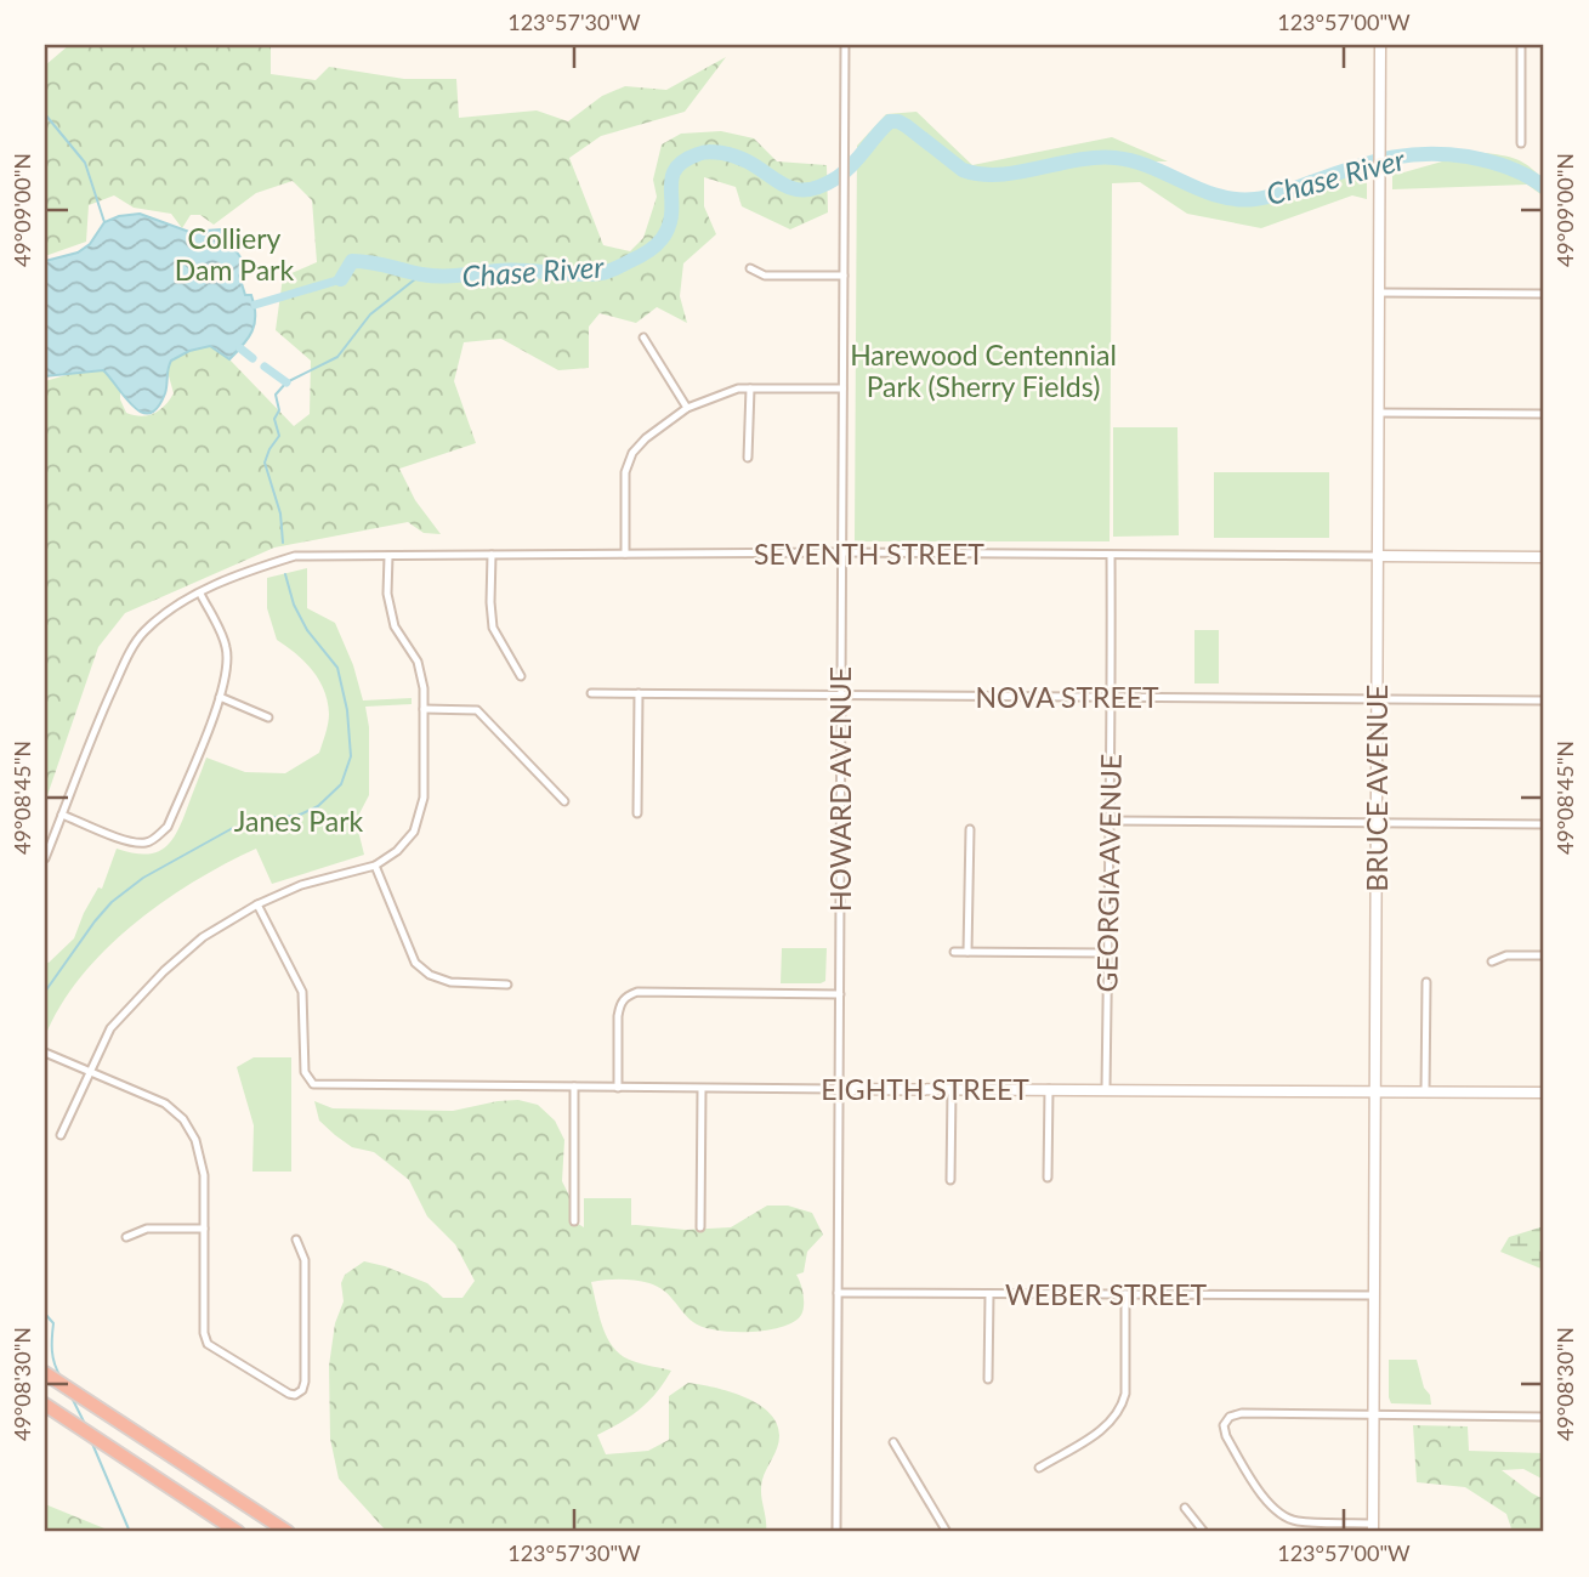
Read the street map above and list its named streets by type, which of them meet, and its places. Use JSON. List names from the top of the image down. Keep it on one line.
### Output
{"streets":{"street":["SEVENTH STREET","NOVA STREET","BRUCE AVENUE","HOWARD AVENUE","GEORGIA AVENUE","EIGHTH STREET","WEBER STREET"]},"crossings":[["SEVENTH STREET","BRUCE AVENUE"],["SEVENTH STREET","HOWARD AVENUE"],["SEVENTH STREET","GEORGIA AVENUE"],["NOVA STREET","BRUCE AVENUE"],["NOVA STREET","HOWARD AVENUE"],["NOVA STREET","GEORGIA AVENUE"],["BRUCE AVENUE","EIGHTH STREET"],["BRUCE AVENUE","WEBER STREET"],["HOWARD AVENUE","EIGHTH STREET"],["HOWARD AVENUE","WEBER STREET"],["GEORGIA AVENUE","EIGHTH STREET"]],"water":["Chase River"],"parks":["Colliery Dam Park","Harewood Centennial Park (Sherry Fields)","Janes Park"],"coordinates":["123°57'30\"W","123°57'00\"W","49°09'00\"N","49°08'45\"N","49°08'30\"N"]}
